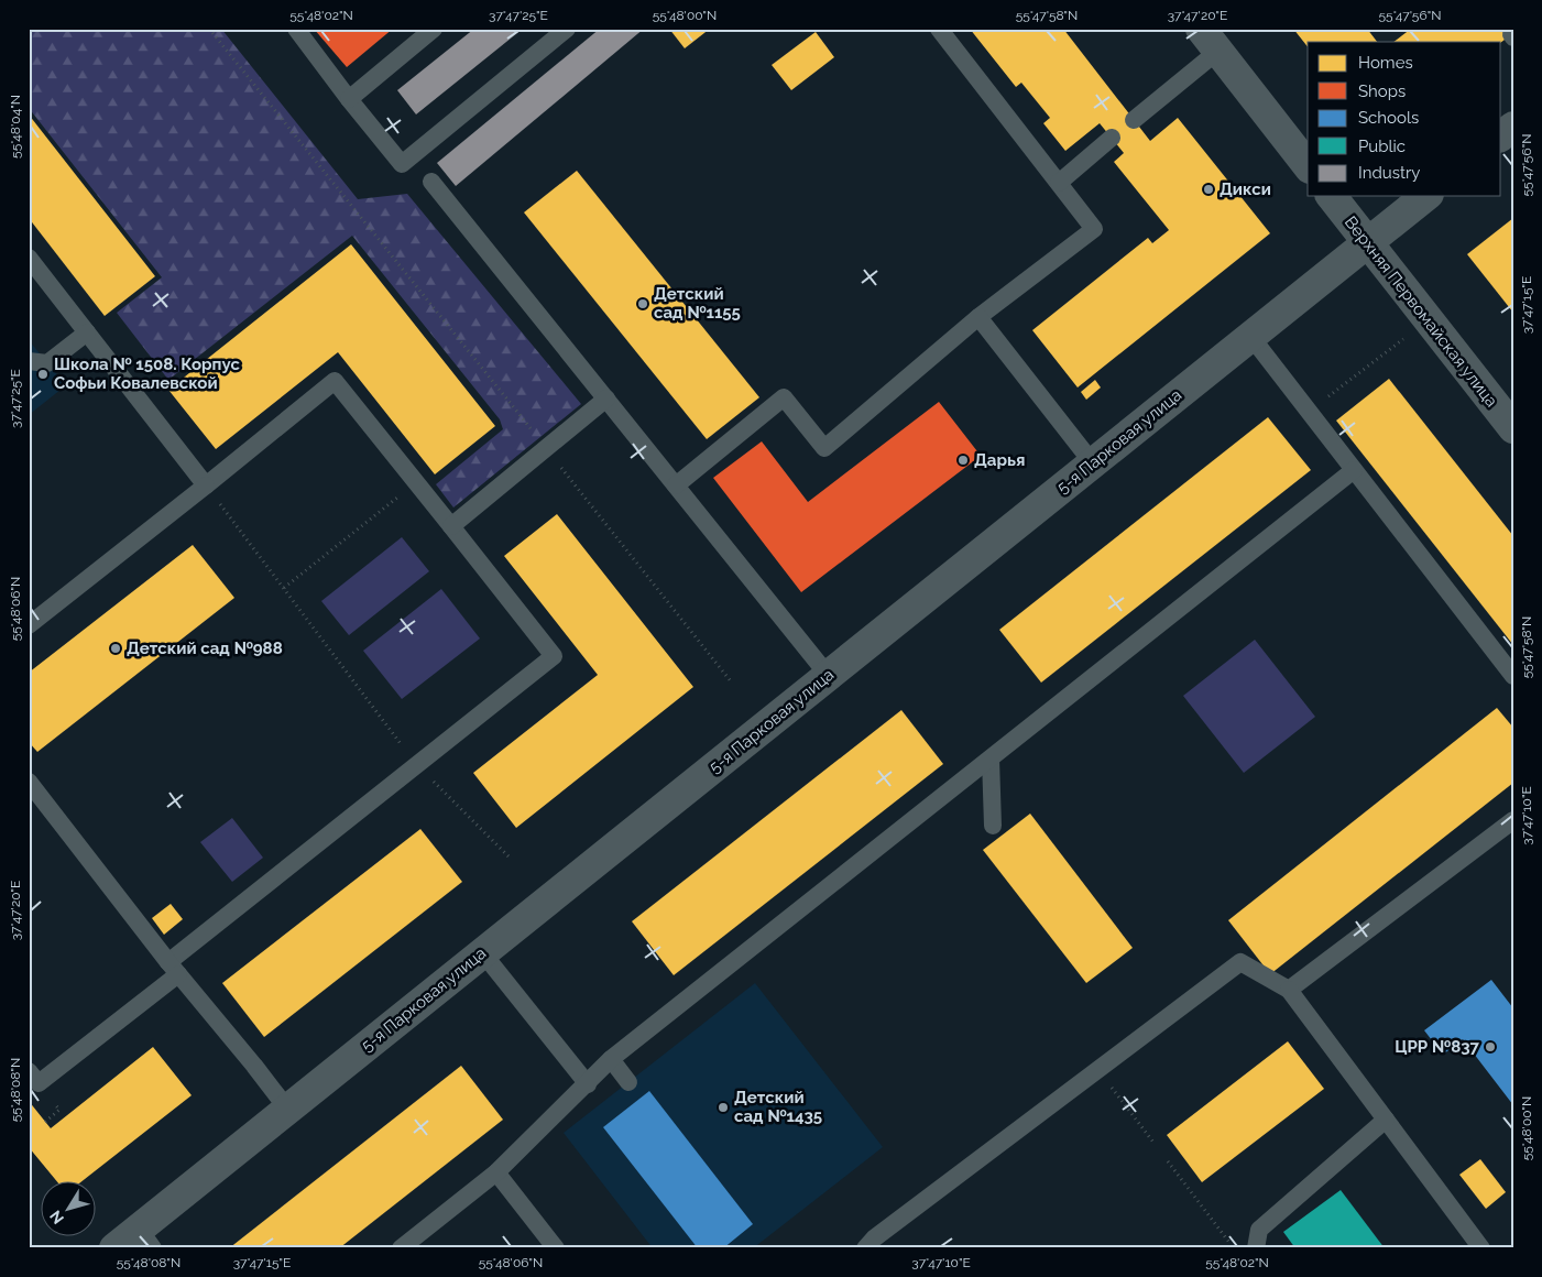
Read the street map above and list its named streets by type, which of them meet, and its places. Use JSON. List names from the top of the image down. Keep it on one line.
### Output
{"streets":{"street":["Верхняя Первомайская улица","5-я Парковая улица"]},"crossings":[["Верхняя Первомайская улица","5-я Парковая улица"]],"places":["Дикси","Детский сад №1155","Школа № 1508. Корпус Софьи Ковалевской","Дарья","Детский сад №988","ЦРР №837","Детский сад №1435"],"legend":["Homes","Shops","Schools","Public","Industry"],"north":"bottom left","coordinates":["55°48'02\"N","37°47'25\"E","55°48'00\"N","55°47'58\"N","37°47'20\"E","55°47'56\"N","55°48'04\"N","37°47'15\"E","55°48'06\"N","37°47'10\"E","55°48'08\"N"]}
